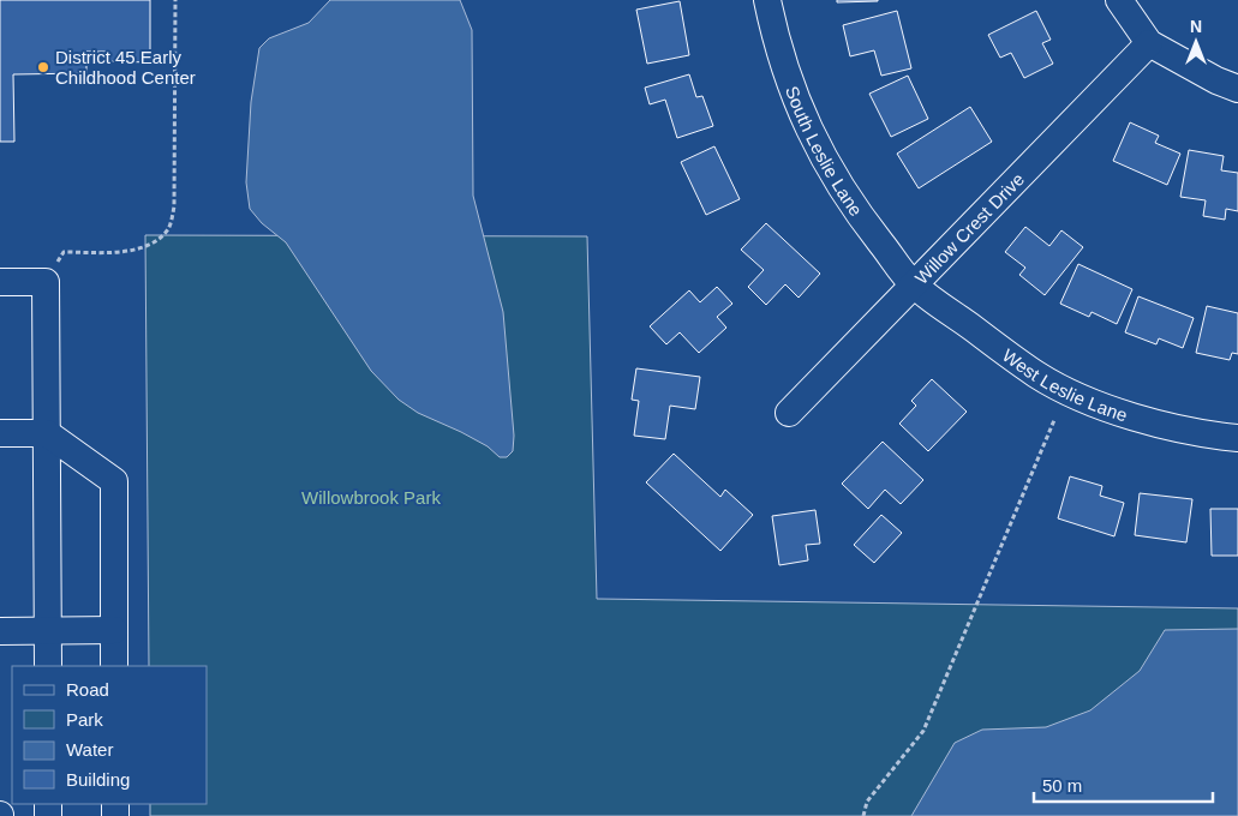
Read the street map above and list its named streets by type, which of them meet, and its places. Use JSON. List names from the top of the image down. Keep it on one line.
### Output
{"streets":{"street":["South Leslie Lane","Willow Crest Drive","West Leslie Lane"]},"crossings":[["South Leslie Lane","Willow Crest Drive"],["South Leslie Lane","West Leslie Lane"],["Willow Crest Drive","West Leslie Lane"]],"parks":["Willowbrook Park"],"places":["District 45 Early Childhood Center"],"legend":["Road","Park","Water","Building"],"scale_bar":"50 m","north":"top"}
